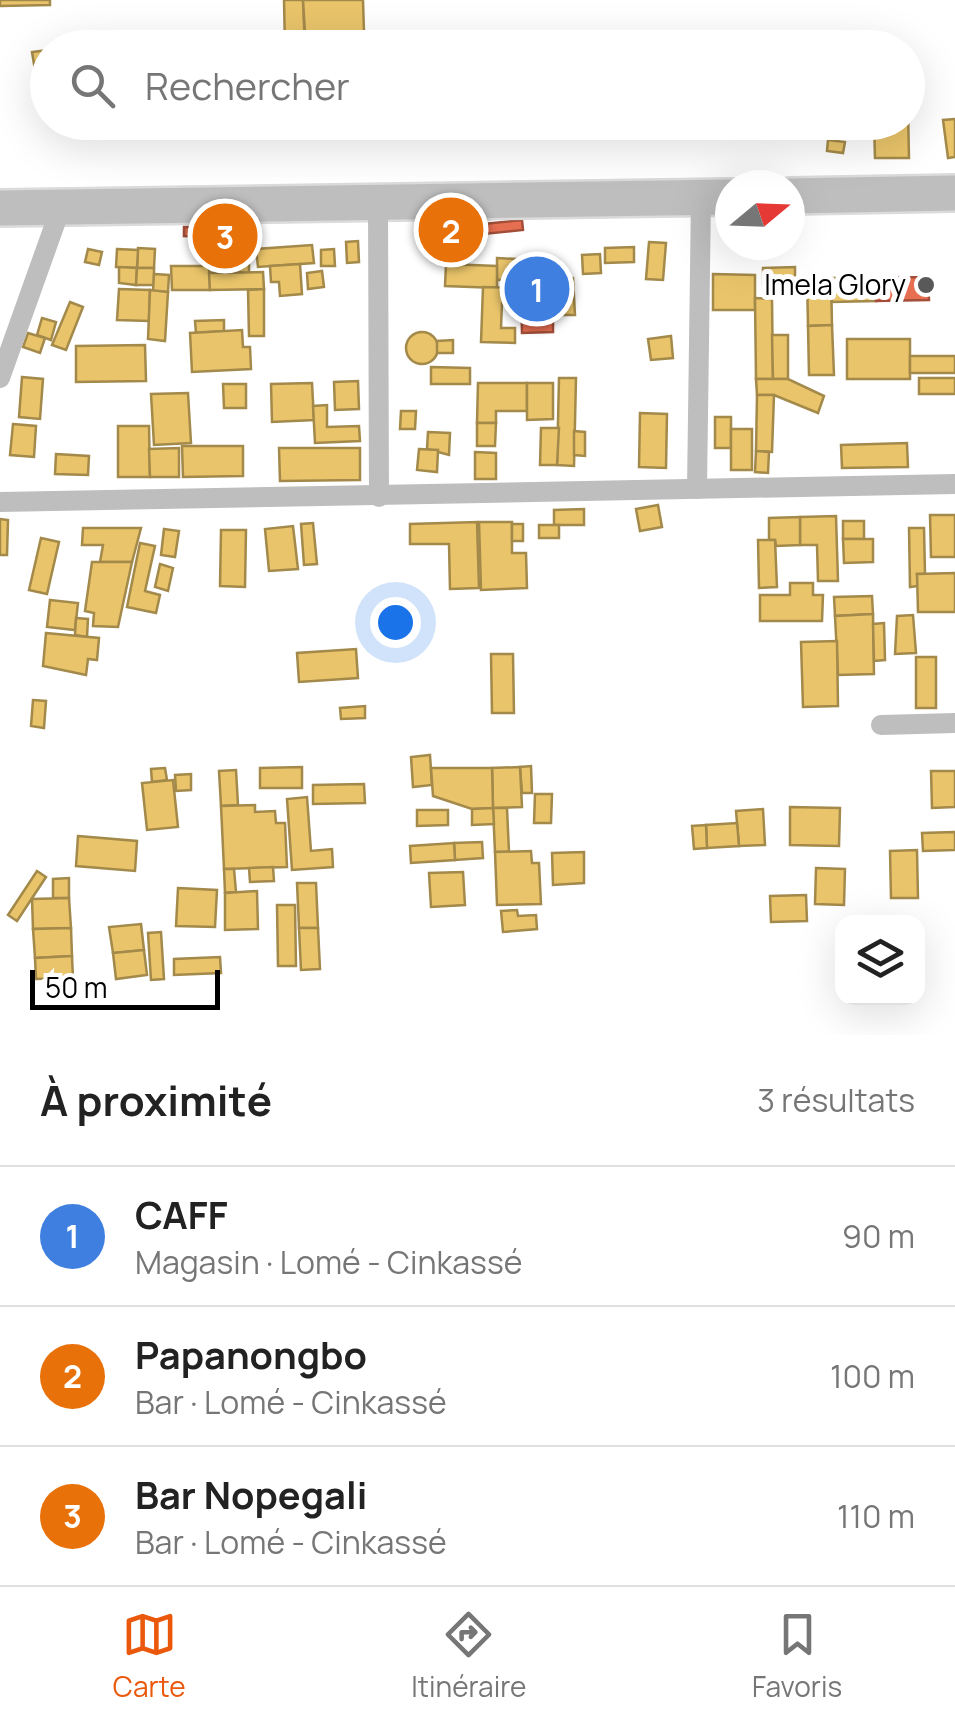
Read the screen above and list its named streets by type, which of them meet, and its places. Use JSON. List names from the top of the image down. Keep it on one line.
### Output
{"places":["Imela Glory"],"scale_bar":"50 m","north":"right","page":{"search":"Rechercher","pins":["2","3","1"],"scale":"50 m","heading":["À proximité","3 résultats"],"list":[{"mark":"1","name":"CAFF","note":"Magasin · Lomé - Cinkassé","value":"90 m"},{"mark":"2","name":"Papanongbo","note":"Bar · Lomé - Cinkassé","value":"100 m"},{"mark":"3","name":"Bar Nopegali","note":"Bar · Lomé - Cinkassé","value":"110 m"}],"nav":["Carte","Itinéraire","Favoris"]}}
